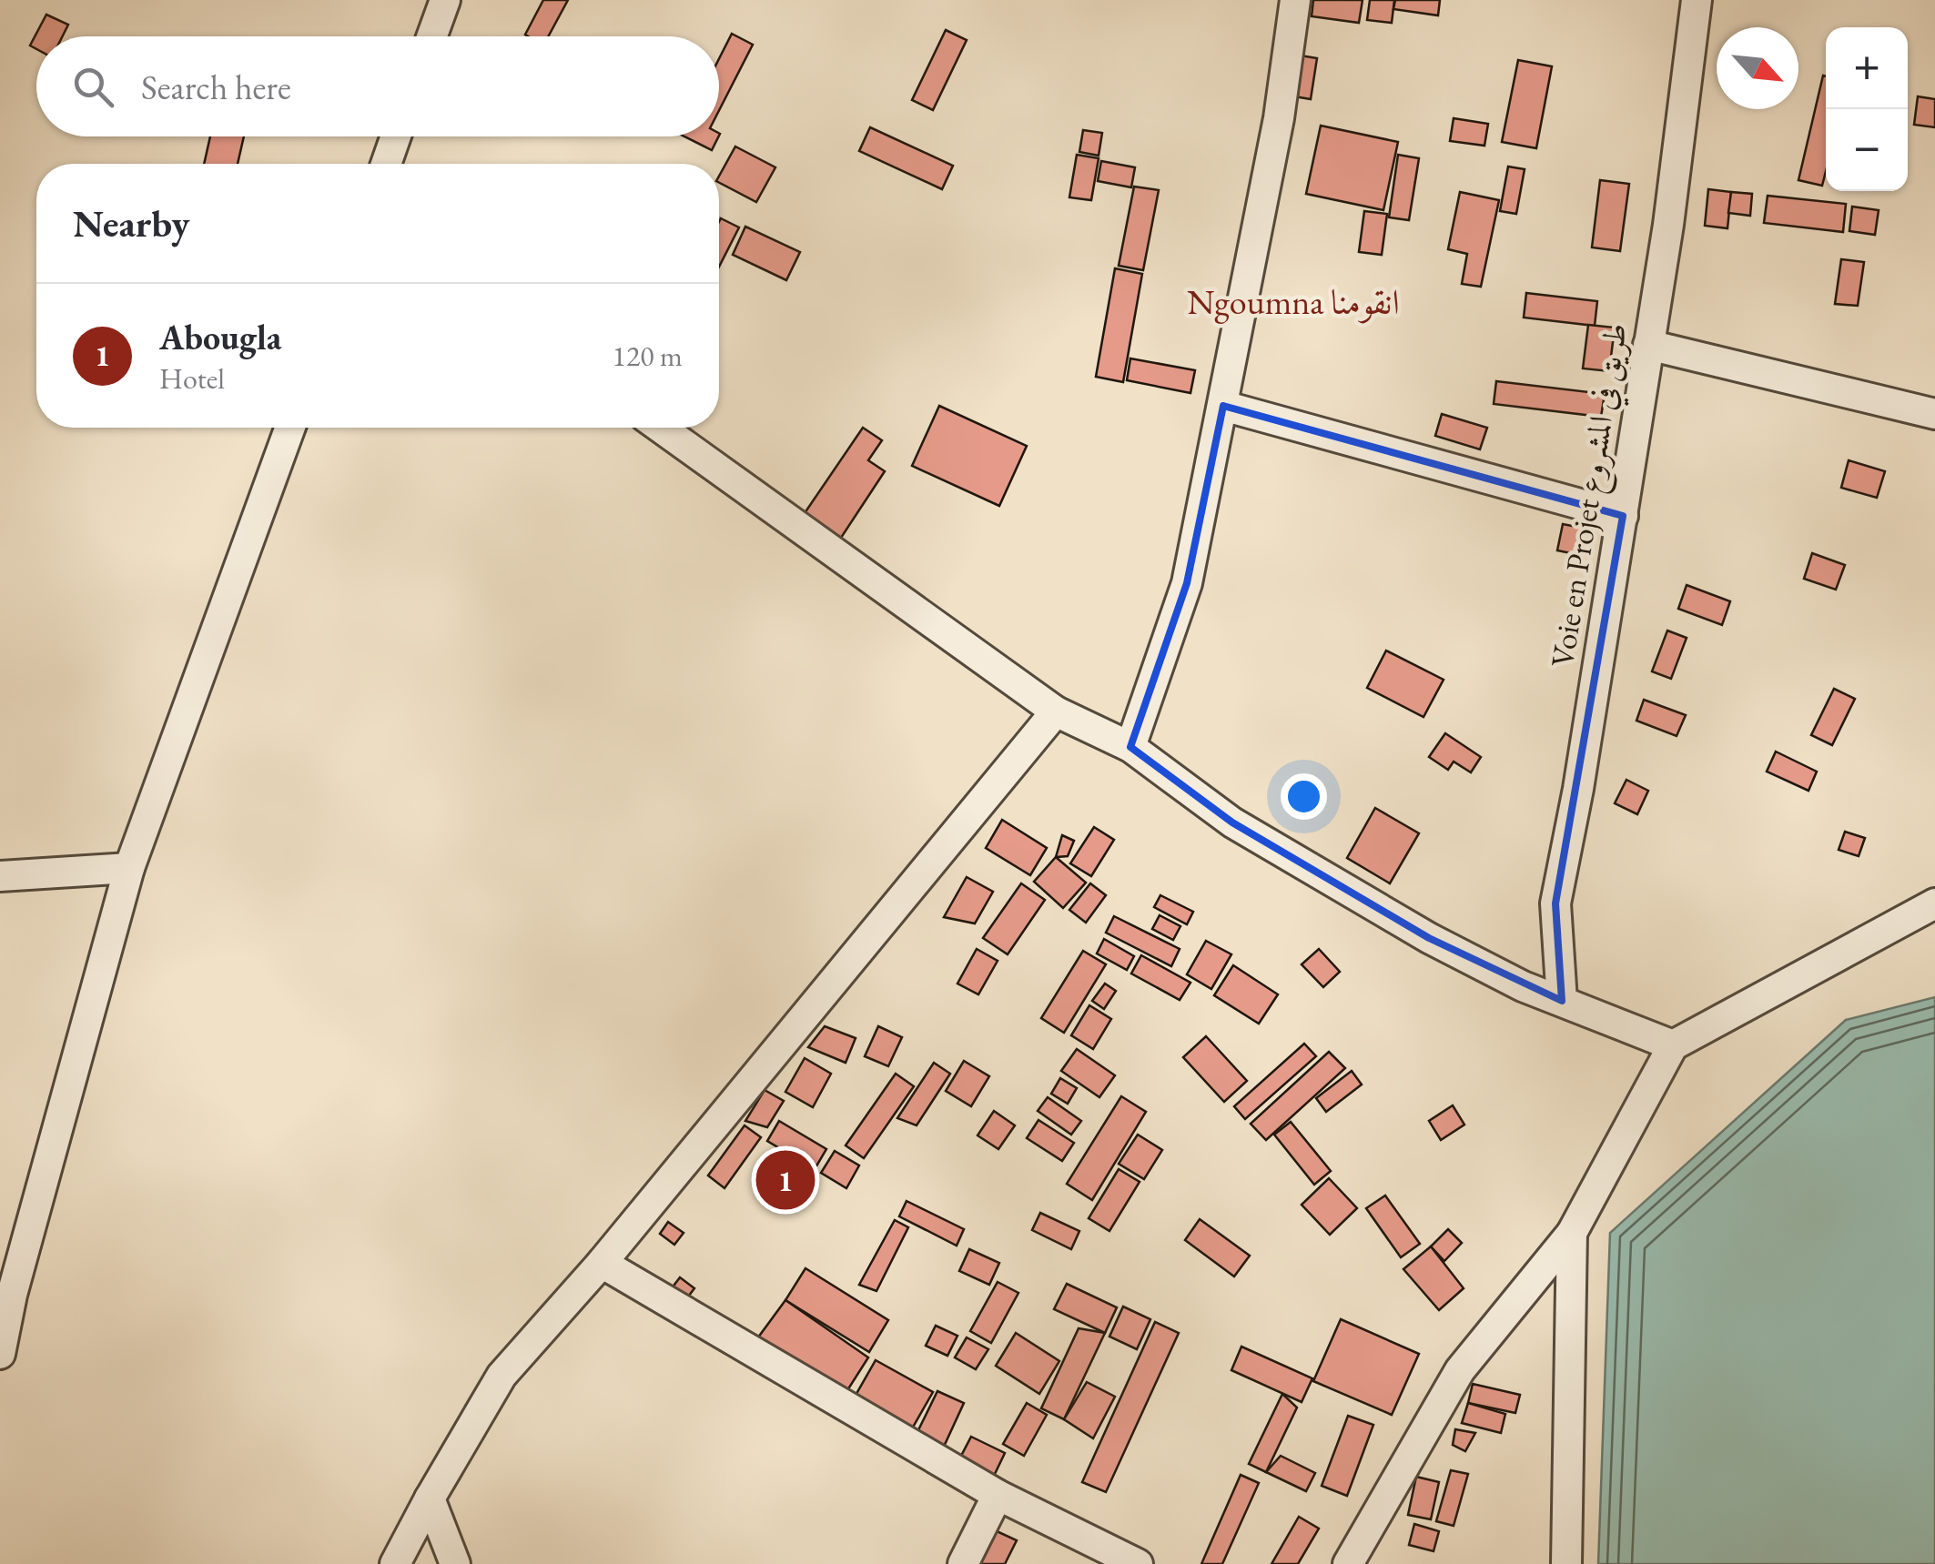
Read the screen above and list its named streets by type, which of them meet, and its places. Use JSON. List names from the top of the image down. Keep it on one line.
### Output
{"streets":{"street":["Voie en Projet طريق في المشروع"]},"districts":["Ngoumna انقومنا"],"north":"bottom right","page":{"map_buttons":["+","−"],"search":"Search here","heading":"Nearby","list":[{"mark":"1","name":"Abougla","note":"Hotel","value":"120 m"}],"pins":"1"}}
